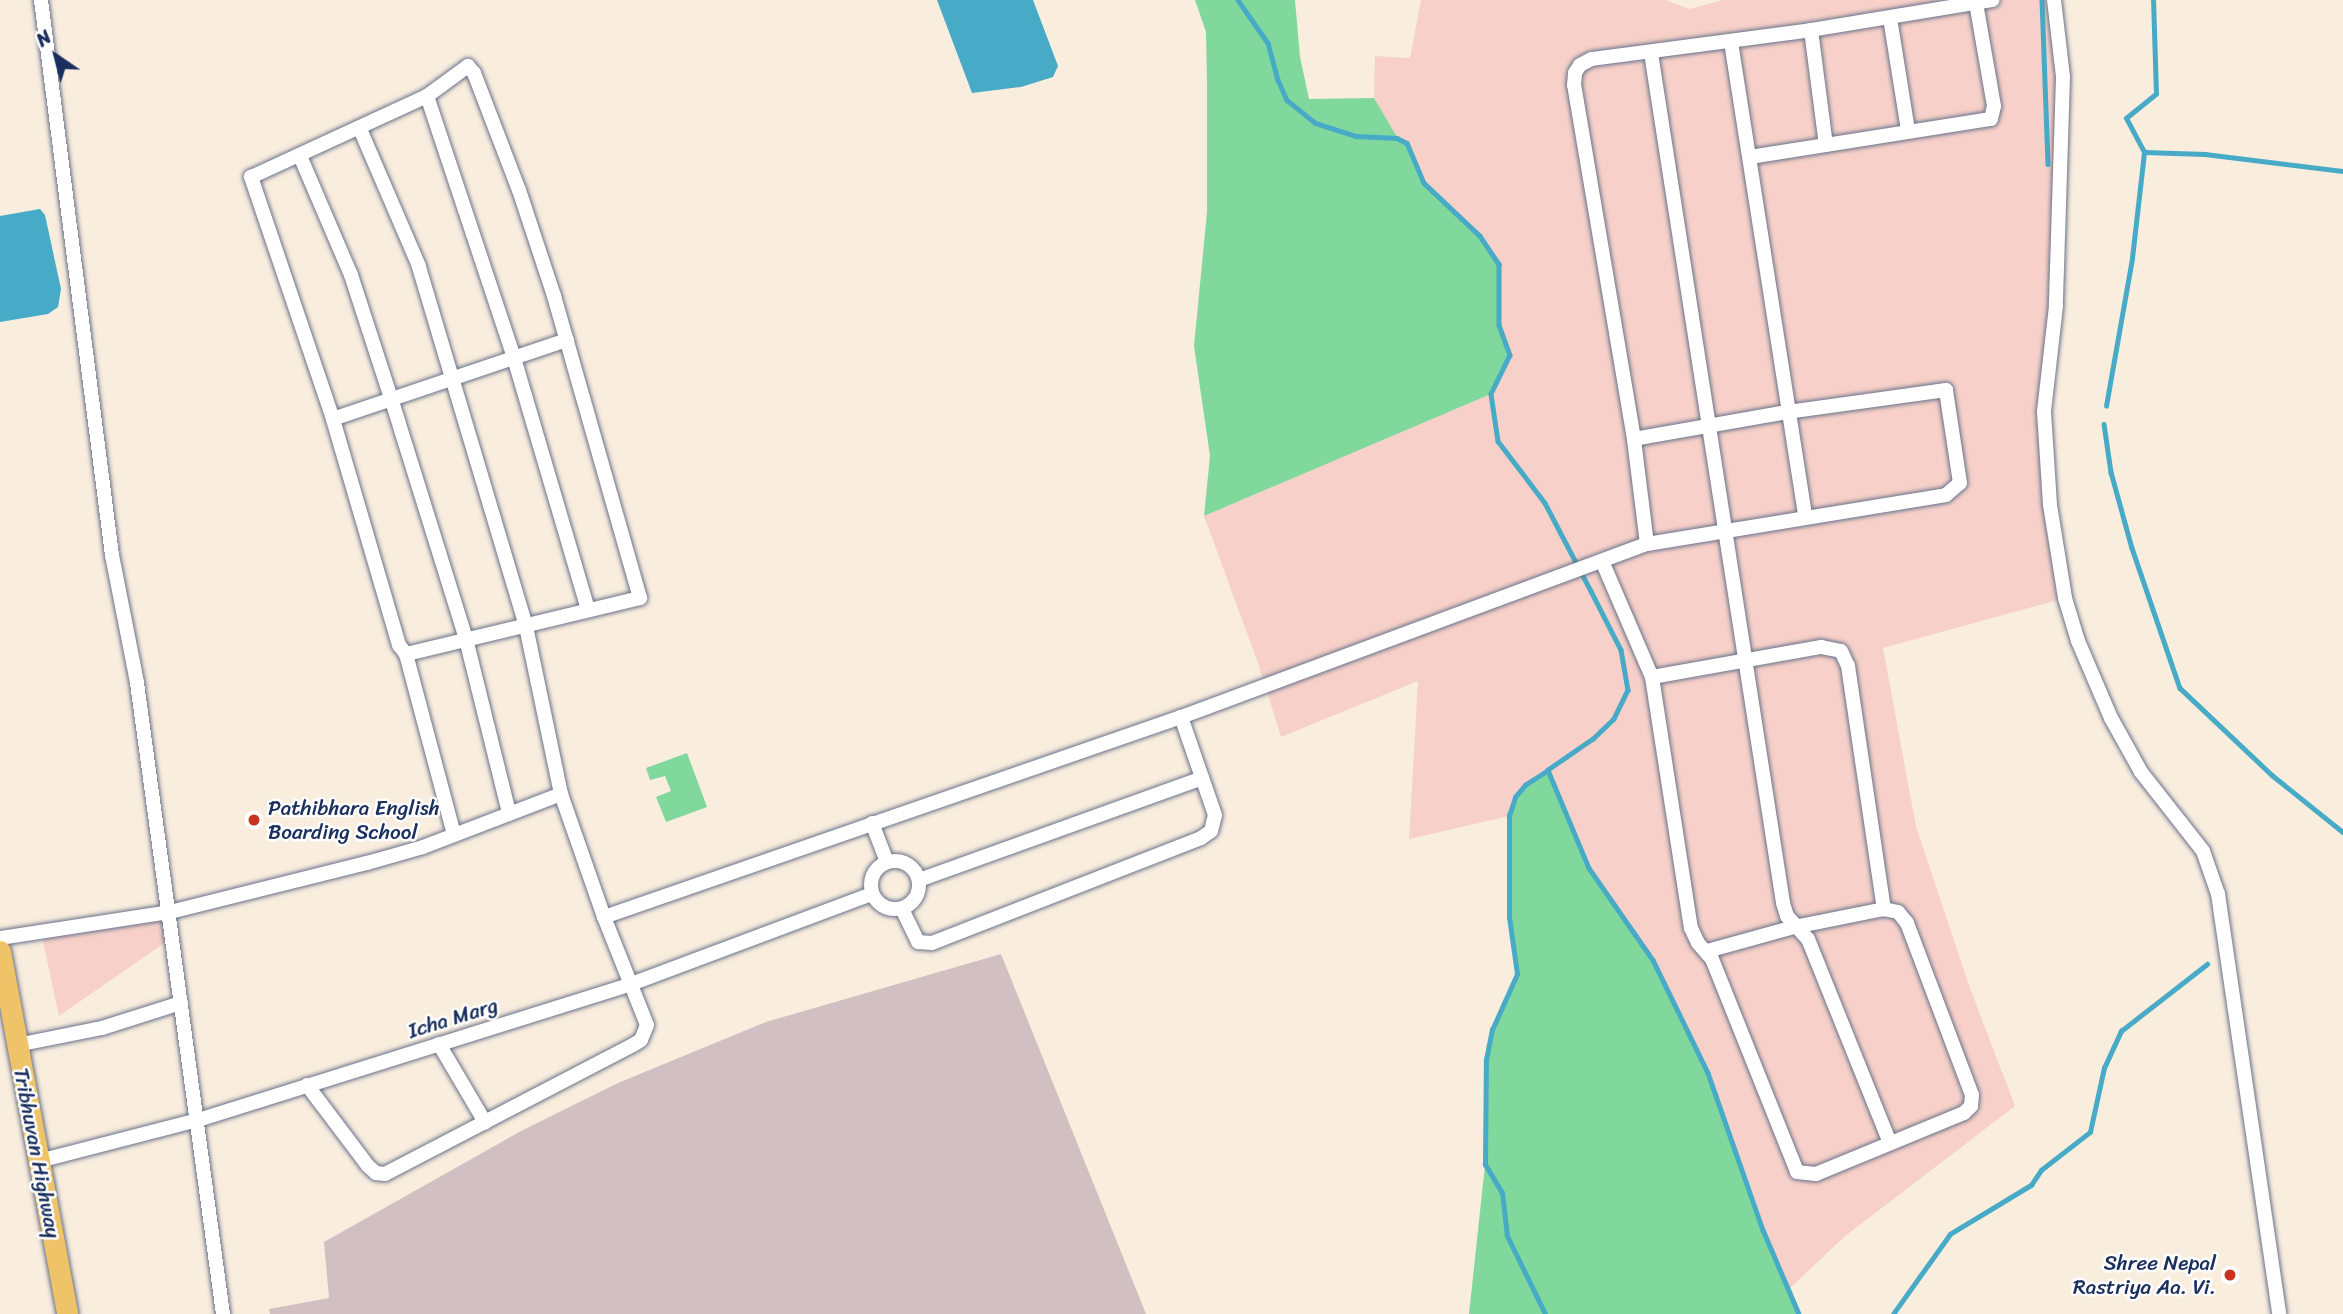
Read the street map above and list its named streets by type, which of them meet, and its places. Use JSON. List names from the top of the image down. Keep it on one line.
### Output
{"streets":{"highway":["Tribhuvan Highway"],"street":["Icha Marg"]},"crossings":[["Icha Marg","Tribhuvan Highway"]],"places":["Pathibhara English Boarding School","Shree Nepal Rastriya Aa. Vi."],"north":"top left"}
